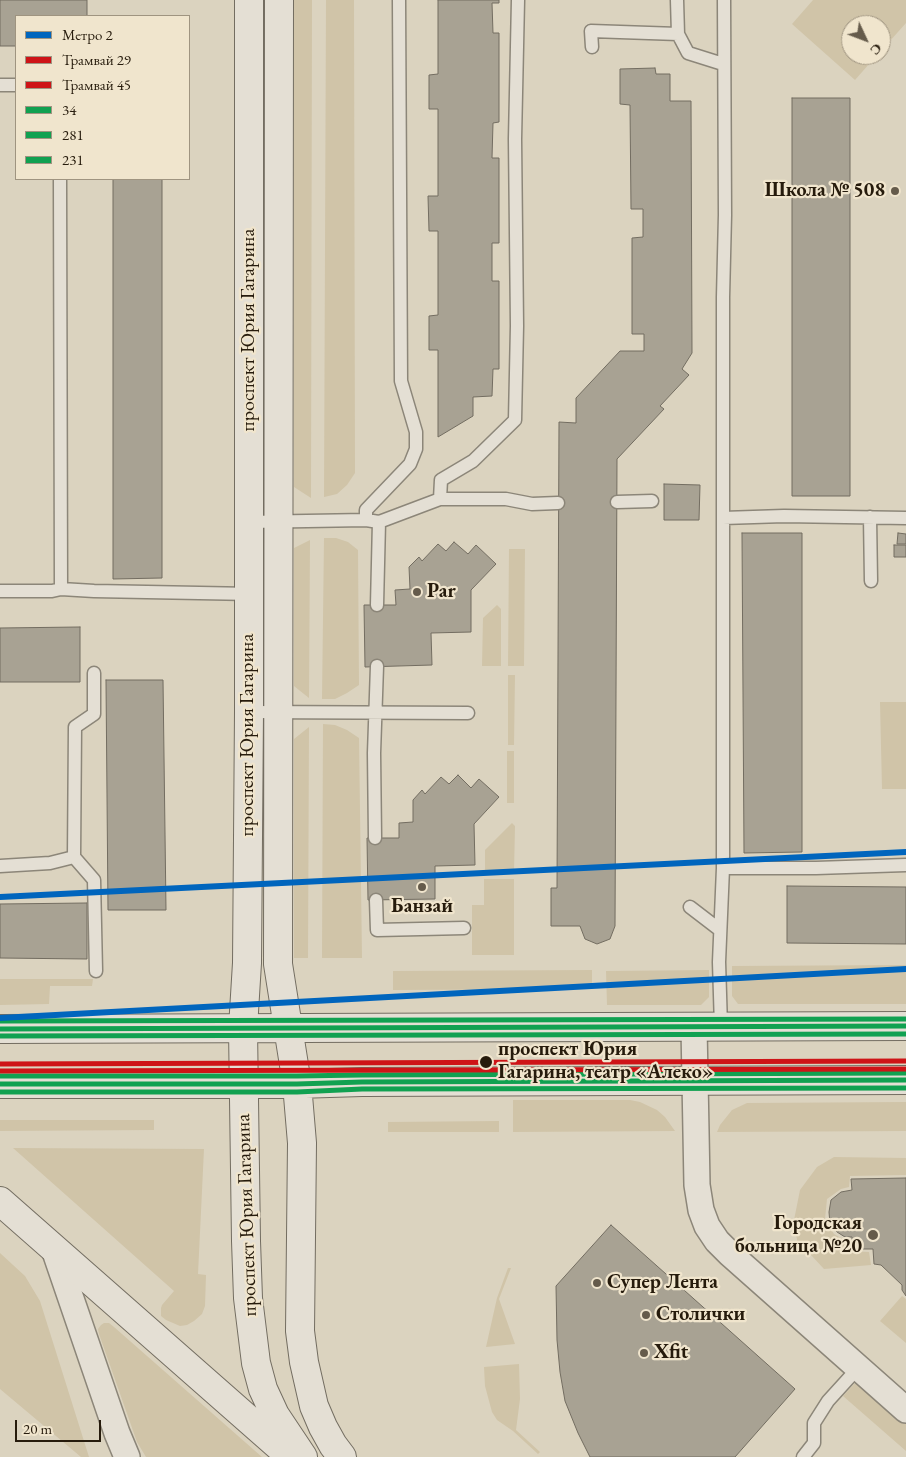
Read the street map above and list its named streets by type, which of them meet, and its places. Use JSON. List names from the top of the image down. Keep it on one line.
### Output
{"streets":{"main road":["проспект Юрия Гагарина"]},"places":["Школа № 508","Par","Банзай","проспект Юрия Гагарина, театр «Алеко»","Городская больница №20","Супер Лента","Столички","Xfit"],"lines":["metro line 2","transit line 231","transit line 34","transit line 281","tram line 29","tram line 45"],"legend":["Метро 2","Трамвай 29","Трамвай 45","34","281","231"],"scale_bar":"20 m","north":"bottom right"}
